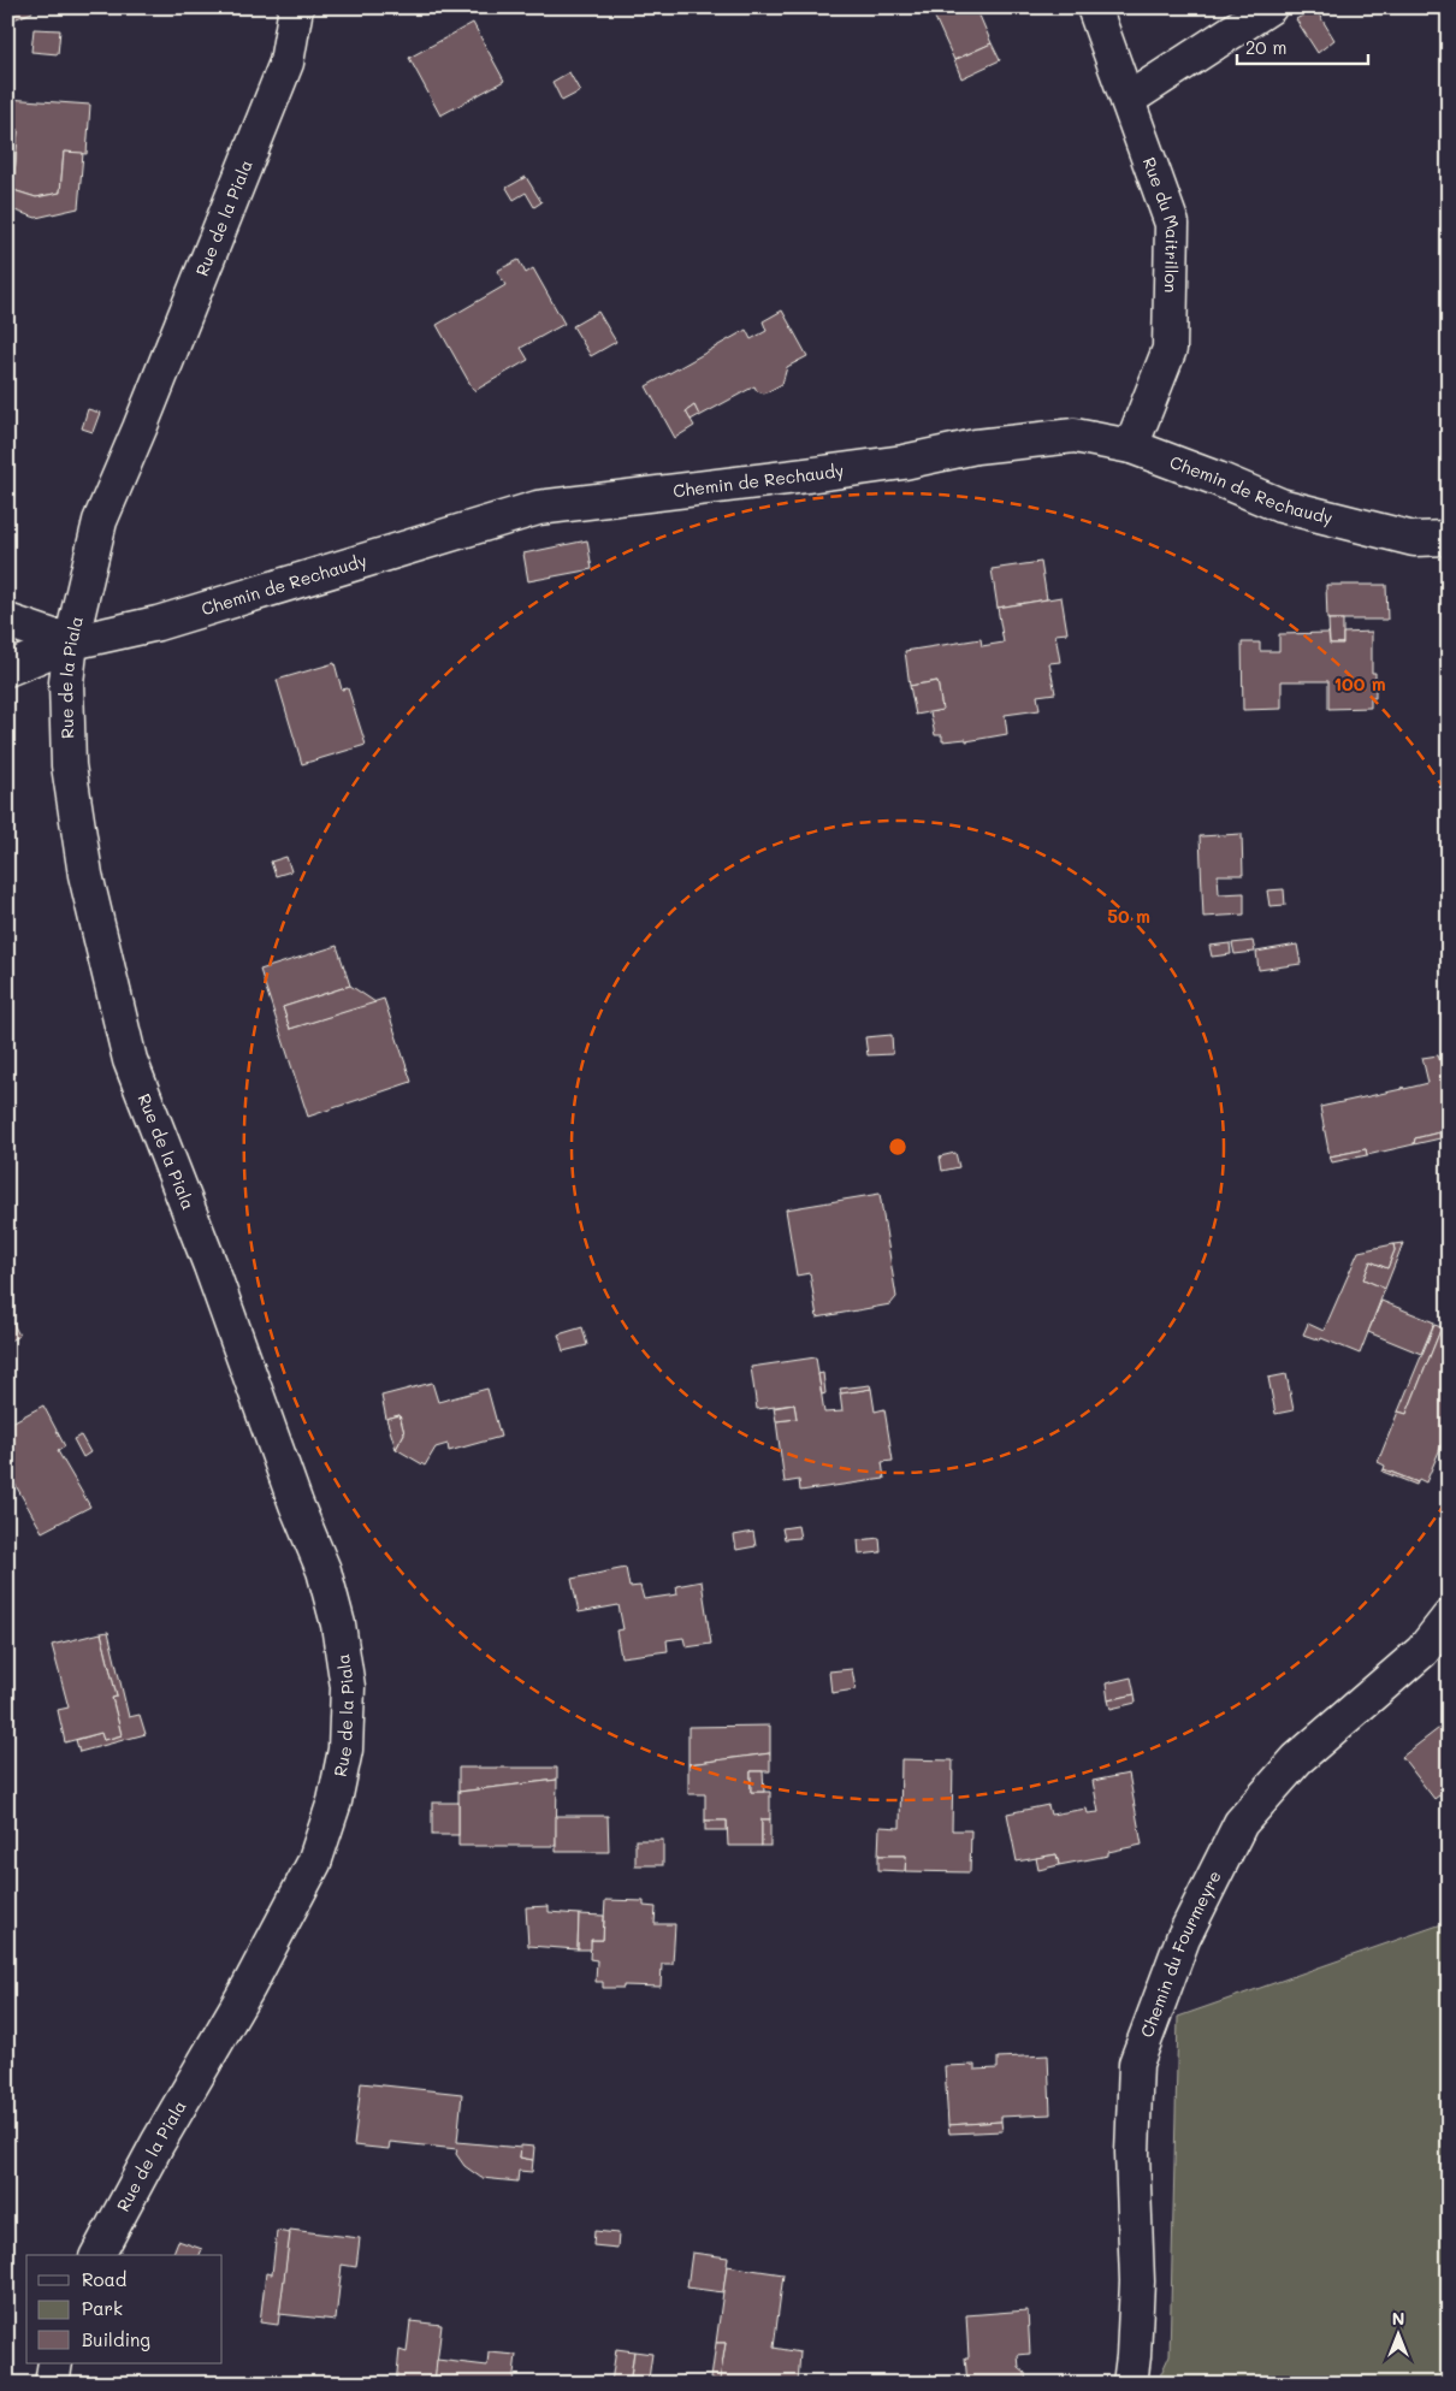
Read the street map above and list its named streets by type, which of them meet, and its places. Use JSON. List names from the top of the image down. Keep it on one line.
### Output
{"streets":{"street":["Rue de la Piala","Rue du Maitrillon","Chemin de Rechaudy","Chemin du Fourmeyre"]},"crossings":[["Rue de la Piala","Chemin de Rechaudy"],["Rue du Maitrillon","Chemin de Rechaudy"]],"legend":["Road","Park","Building"],"scale_bar":"20 m","north":"top","rings":["100 m","50 m"]}
